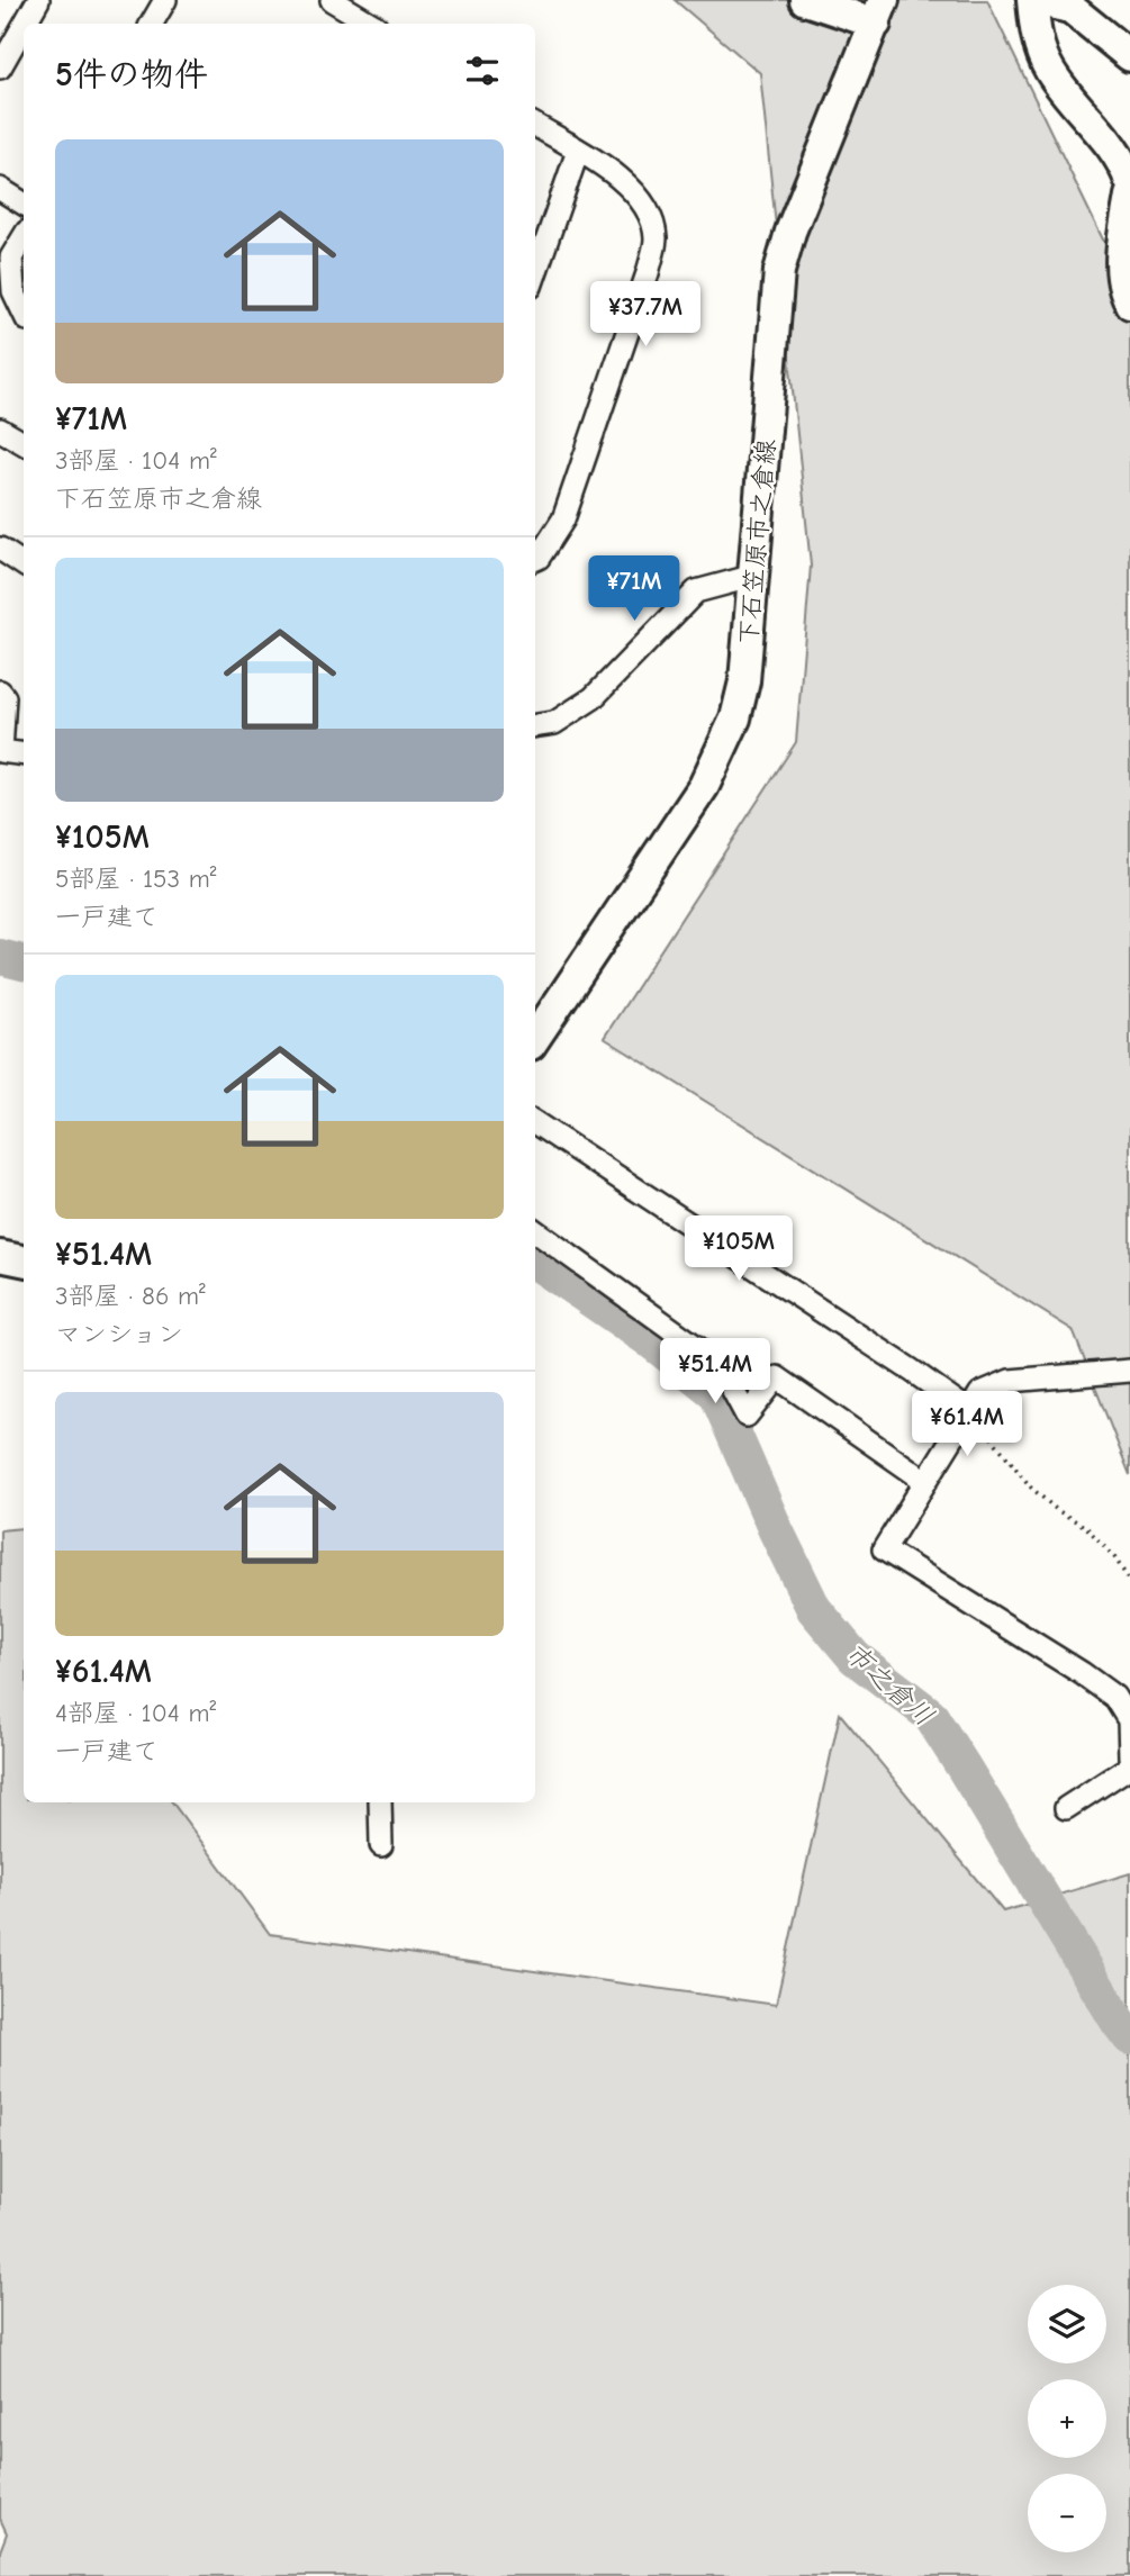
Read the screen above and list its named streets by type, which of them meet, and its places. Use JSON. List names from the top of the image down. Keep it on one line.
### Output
{"streets":{"main road":["下石笠原市之倉線"]},"water":["市之倉川"],"page":{"heading":"5件の物件","list":[{"name":"¥71M","note":"3部屋 · 104 m² · 下石笠原市之倉線"},{"name":"¥105M","note":"5部屋 · 153 m² · 一戸建て"},{"name":"¥51.4M","note":"3部屋 · 86 m² · マンション"},{"name":"¥61.4M","note":"4部屋 · 104 m² · 一戸建て"}],"price":["¥37.7M","¥71M","¥105M","¥51.4M","¥61.4M"],"map_buttons":["+","−"]}}
